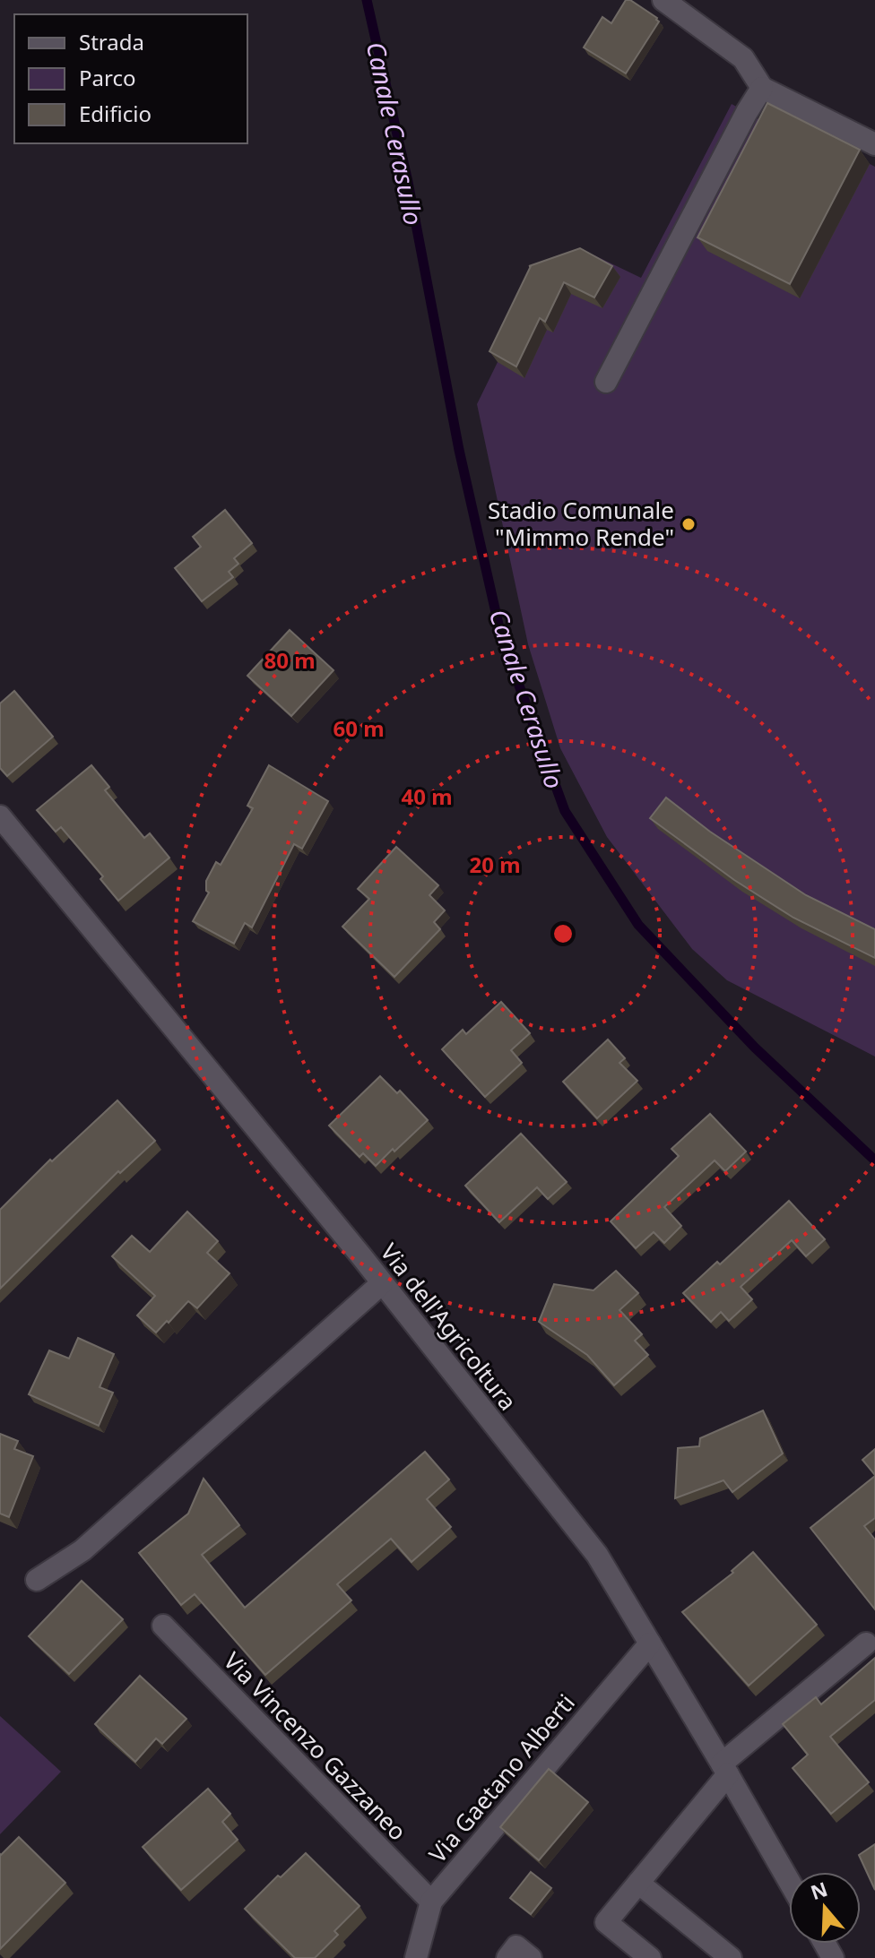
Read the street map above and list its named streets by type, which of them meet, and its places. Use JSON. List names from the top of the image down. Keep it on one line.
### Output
{"streets":{"street":["Via dell'Agricoltura","Via Vincenzo Gazzaneo","Via Gaetano Alberti"]},"crossings":[["Via dell'Agricoltura","Via Gaetano Alberti"],["Via Vincenzo Gazzaneo","Via Gaetano Alberti"]],"water":["Canale Cerasullo"],"places":["Stadio Comunale \"Mimmo Rende\""],"legend":["Strada","Parco","Edificio"],"north":"top","rings":["80 m","60 m","40 m","20 m"]}
